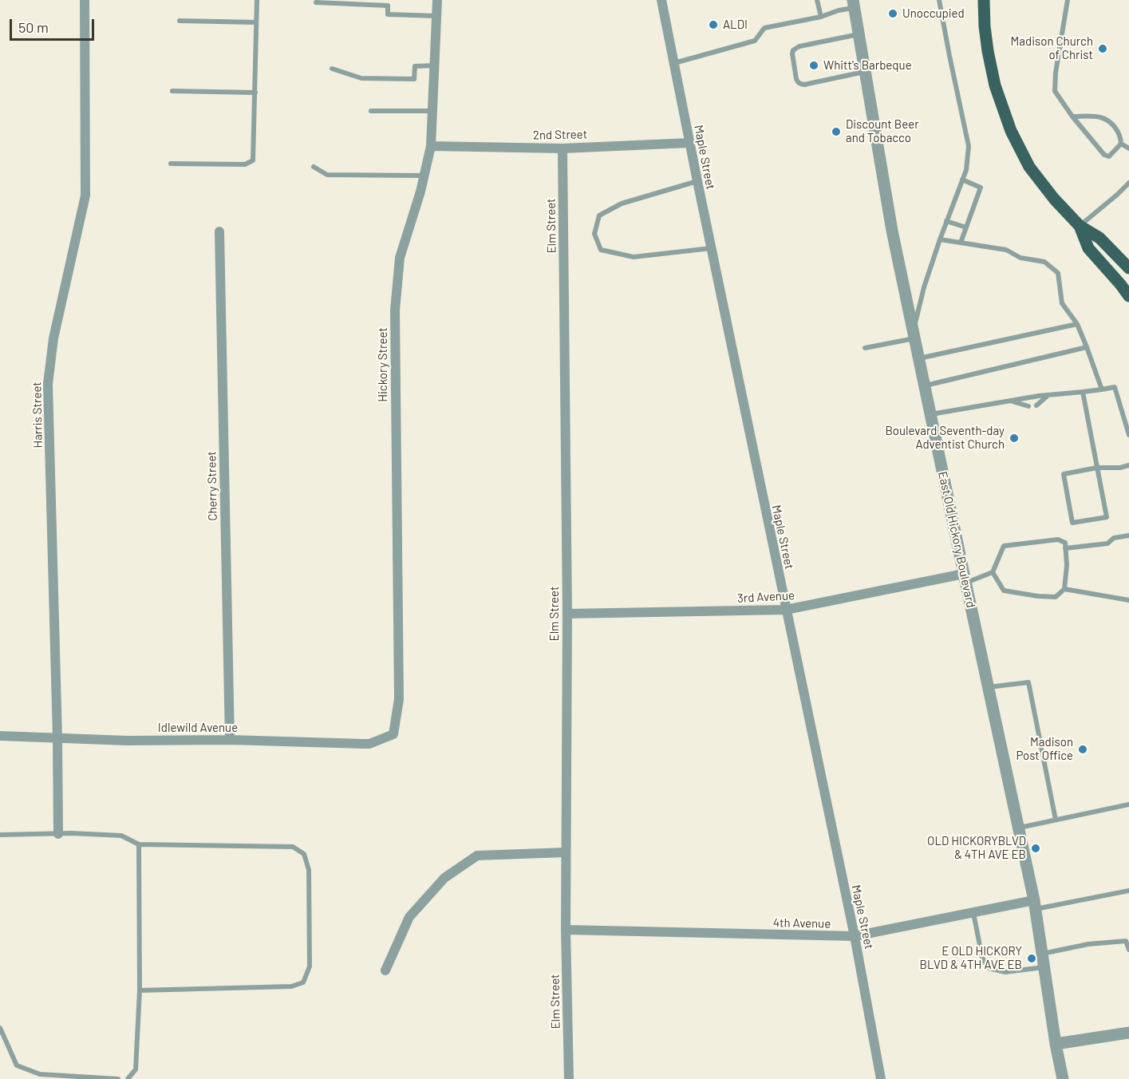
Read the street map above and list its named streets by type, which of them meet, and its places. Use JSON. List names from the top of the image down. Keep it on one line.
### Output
{"streets":{"street":["2nd Street","Maple Street","Elm Street","Hickory Street","Harris Street","Cherry Street","East Old Hickory Boulevard","3rd Avenue","Idlewild Avenue","4th Avenue"]},"crossings":[["2nd Street","Maple Street"],["2nd Street","Elm Street"],["2nd Street","Hickory Street"],["Maple Street","3rd Avenue"],["Maple Street","4th Avenue"],["Elm Street","3rd Avenue"],["Elm Street","4th Avenue"],["Hickory Street","Idlewild Avenue"],["Harris Street","Idlewild Avenue"],["Cherry Street","Idlewild Avenue"],["East Old Hickory Boulevard","3rd Avenue"],["East Old Hickory Boulevard","4th Avenue"]],"places":["Unoccupied","ALDI","Madison Church of Christ","Whitt's Barbeque","Discount Beer and Tobacco","Boulevard Seventh-day Adventist Church","Madison Post Office","OLD HICKORYBLVD & 4TH AVE EB","E OLD HICKORY BLVD & 4TH AVE EB"],"scale_bar":"50 m"}
